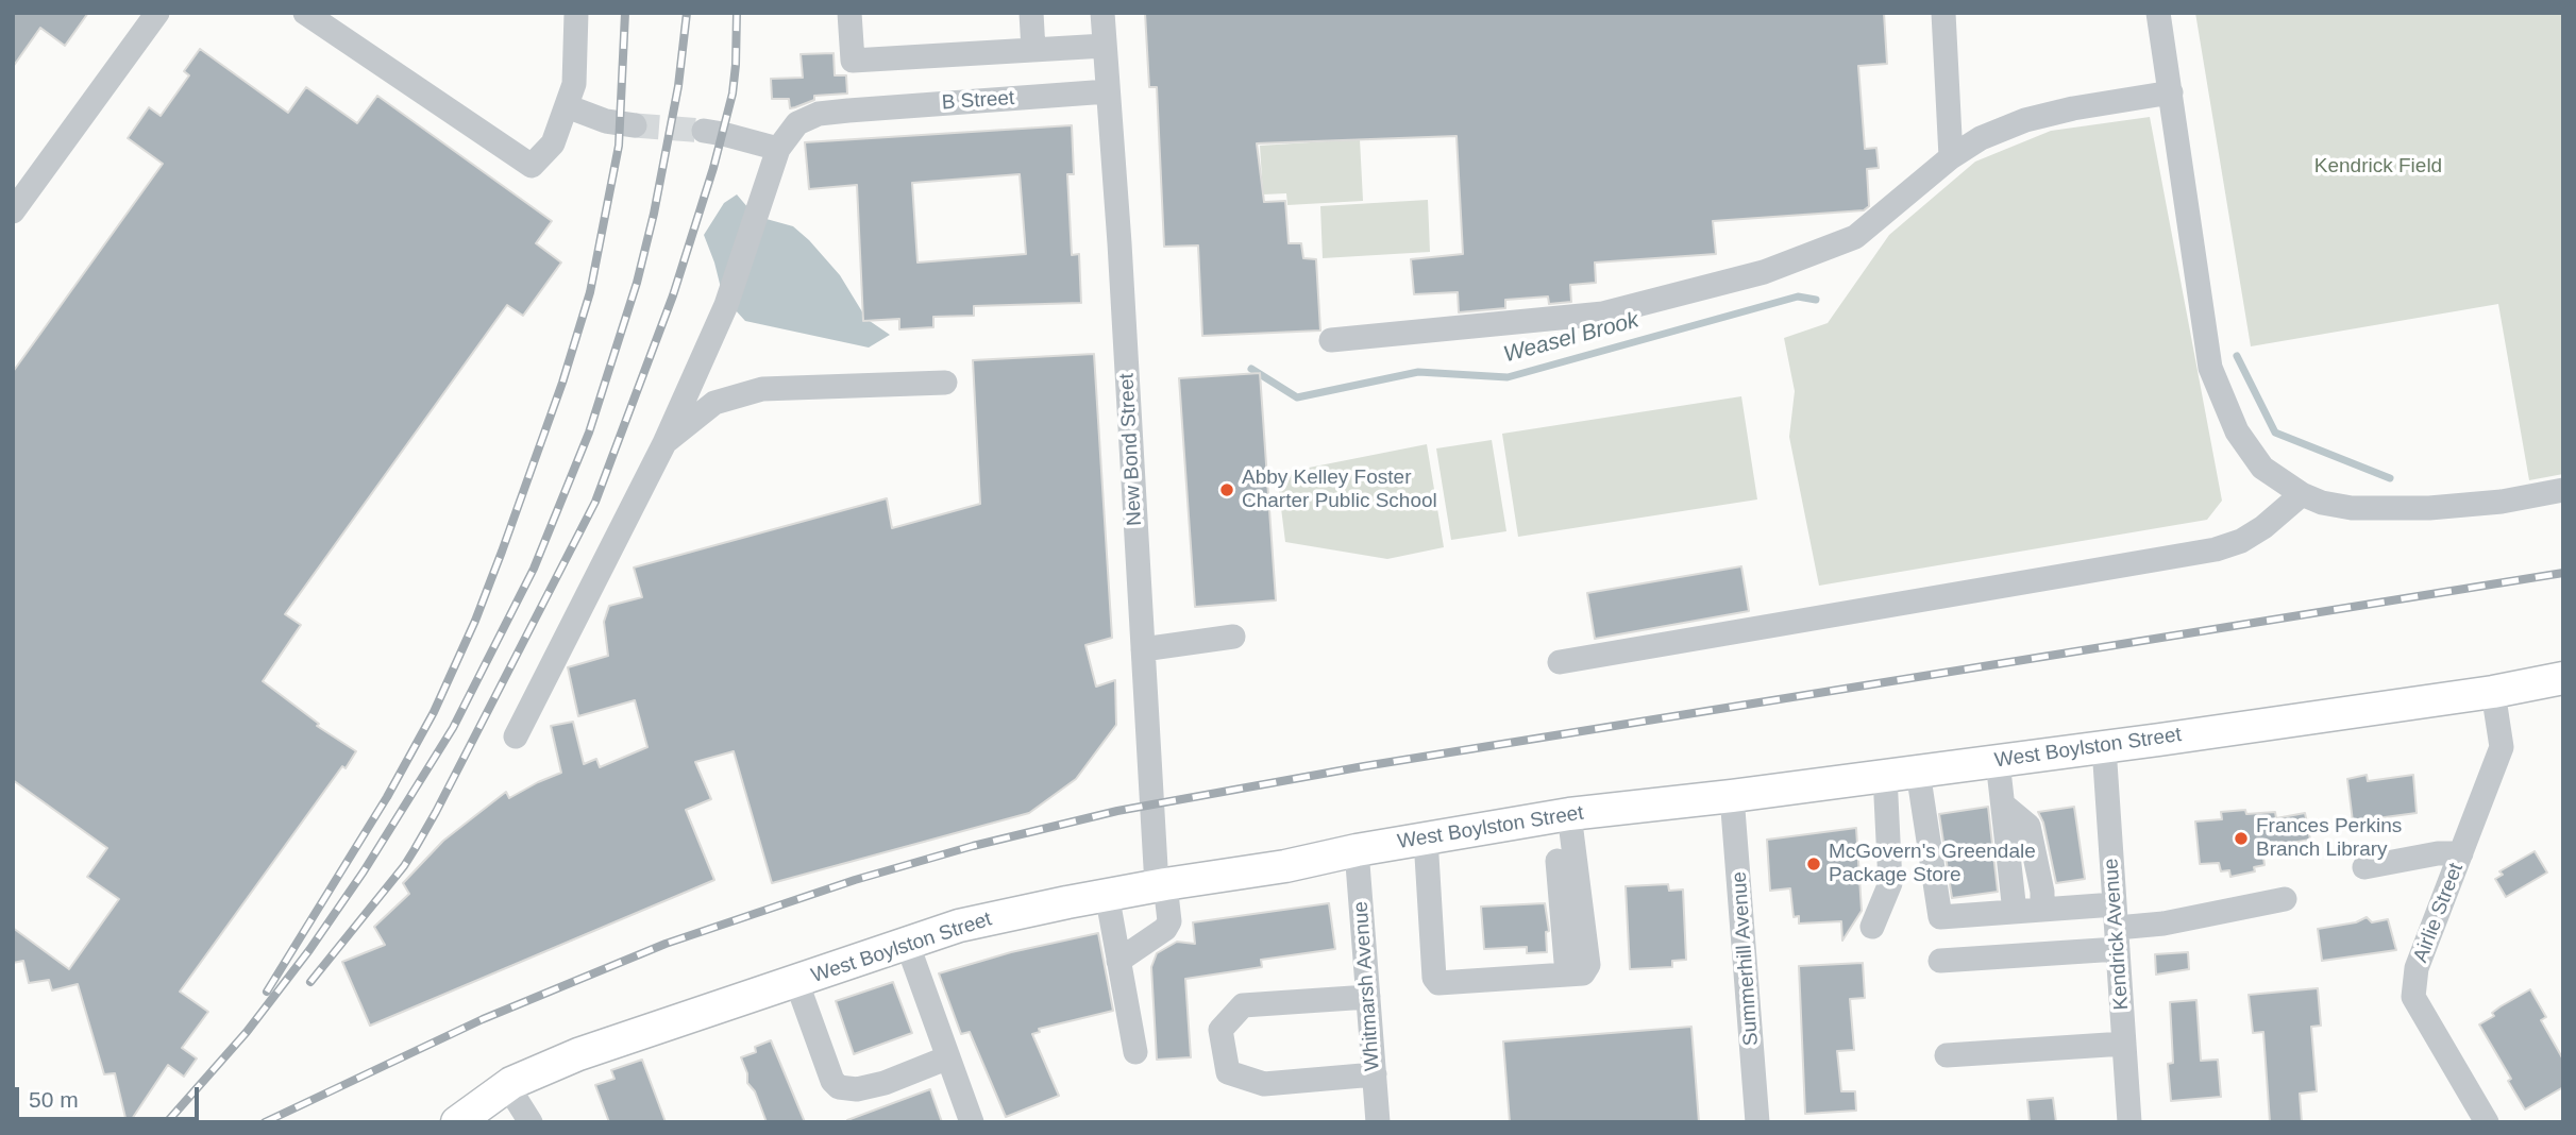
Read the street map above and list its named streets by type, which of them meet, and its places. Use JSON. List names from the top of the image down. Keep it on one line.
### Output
{"streets":{"main road":["West Boylston Street"],"street":["B Street","New Bond Street","Airlie Street","Kendrick Avenue","Summerhill Avenue","Whitmarsh Avenue"]},"crossings":[["B Street","New Bond Street"],["New Bond Street","West Boylston Street"],["West Boylston Street","Airlie Street"],["West Boylston Street","Kendrick Avenue"],["West Boylston Street","Summerhill Avenue"],["West Boylston Street","Whitmarsh Avenue"]],"water":["Weasel Brook"],"parks":["Kendrick Field"],"places":["Abby Kelley Foster Charter Public School","Frances Perkins Branch Library","McGovern's Greendale Package Store"],"scale_bar":"50 m"}
